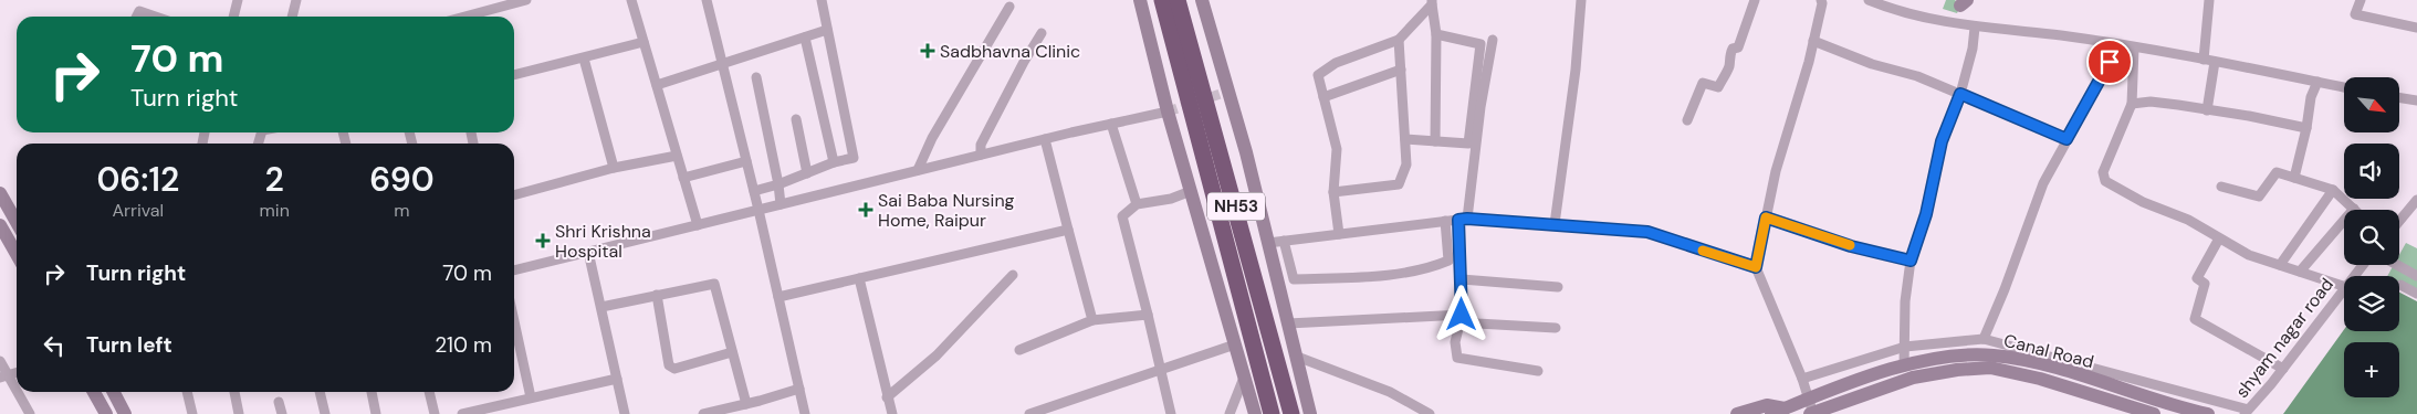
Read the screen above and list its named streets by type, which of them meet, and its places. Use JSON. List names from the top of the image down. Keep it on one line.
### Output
{"streets":{"highway":["NH53"],"main road":["Canal Road"],"street":["shyam nagar road"]},"places":{"health":["Sadbhavna Clinic","Sai Baba Nursing Home, Raipur","Shri Krishna Hospital"]},"north":"bottom right","page":{"turn":["70 m","Turn right"],"map_buttons":"+","eta":["06:12","Arrival","2","min","690","m"],"list":[{"name":"Turn right","value":"70 m"},{"name":"Turn left","value":"210 m"}]}}
